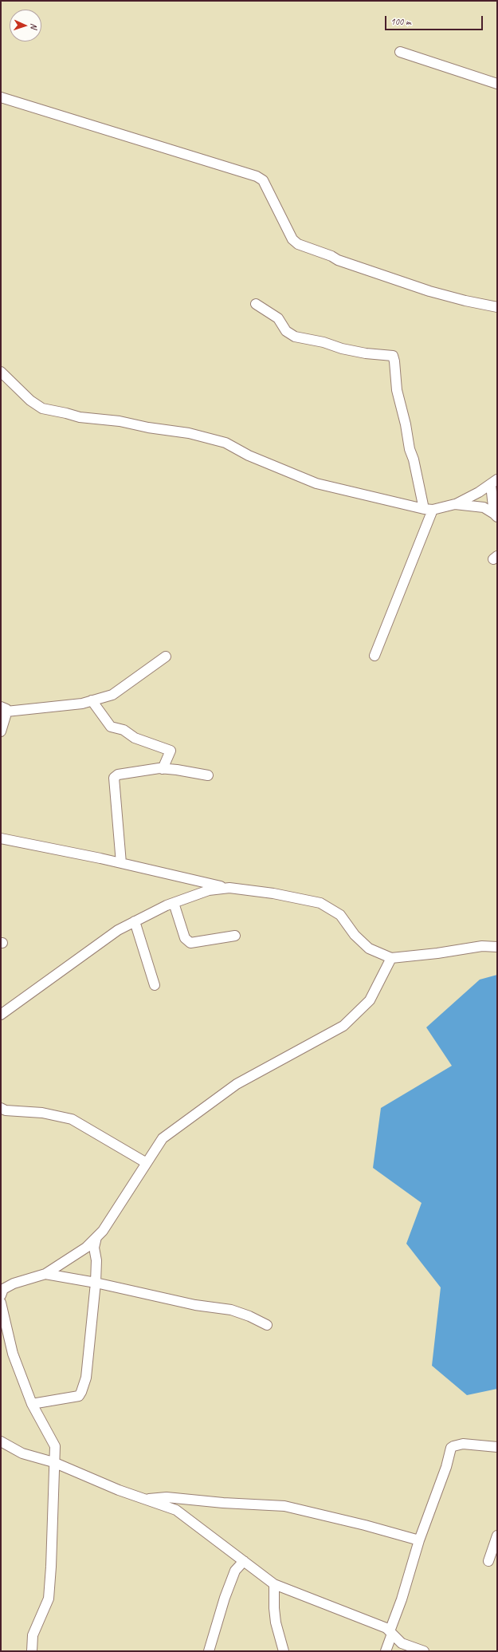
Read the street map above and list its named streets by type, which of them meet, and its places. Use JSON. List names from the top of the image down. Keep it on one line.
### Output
{"scale_bar":"100 m","north":"right"}
